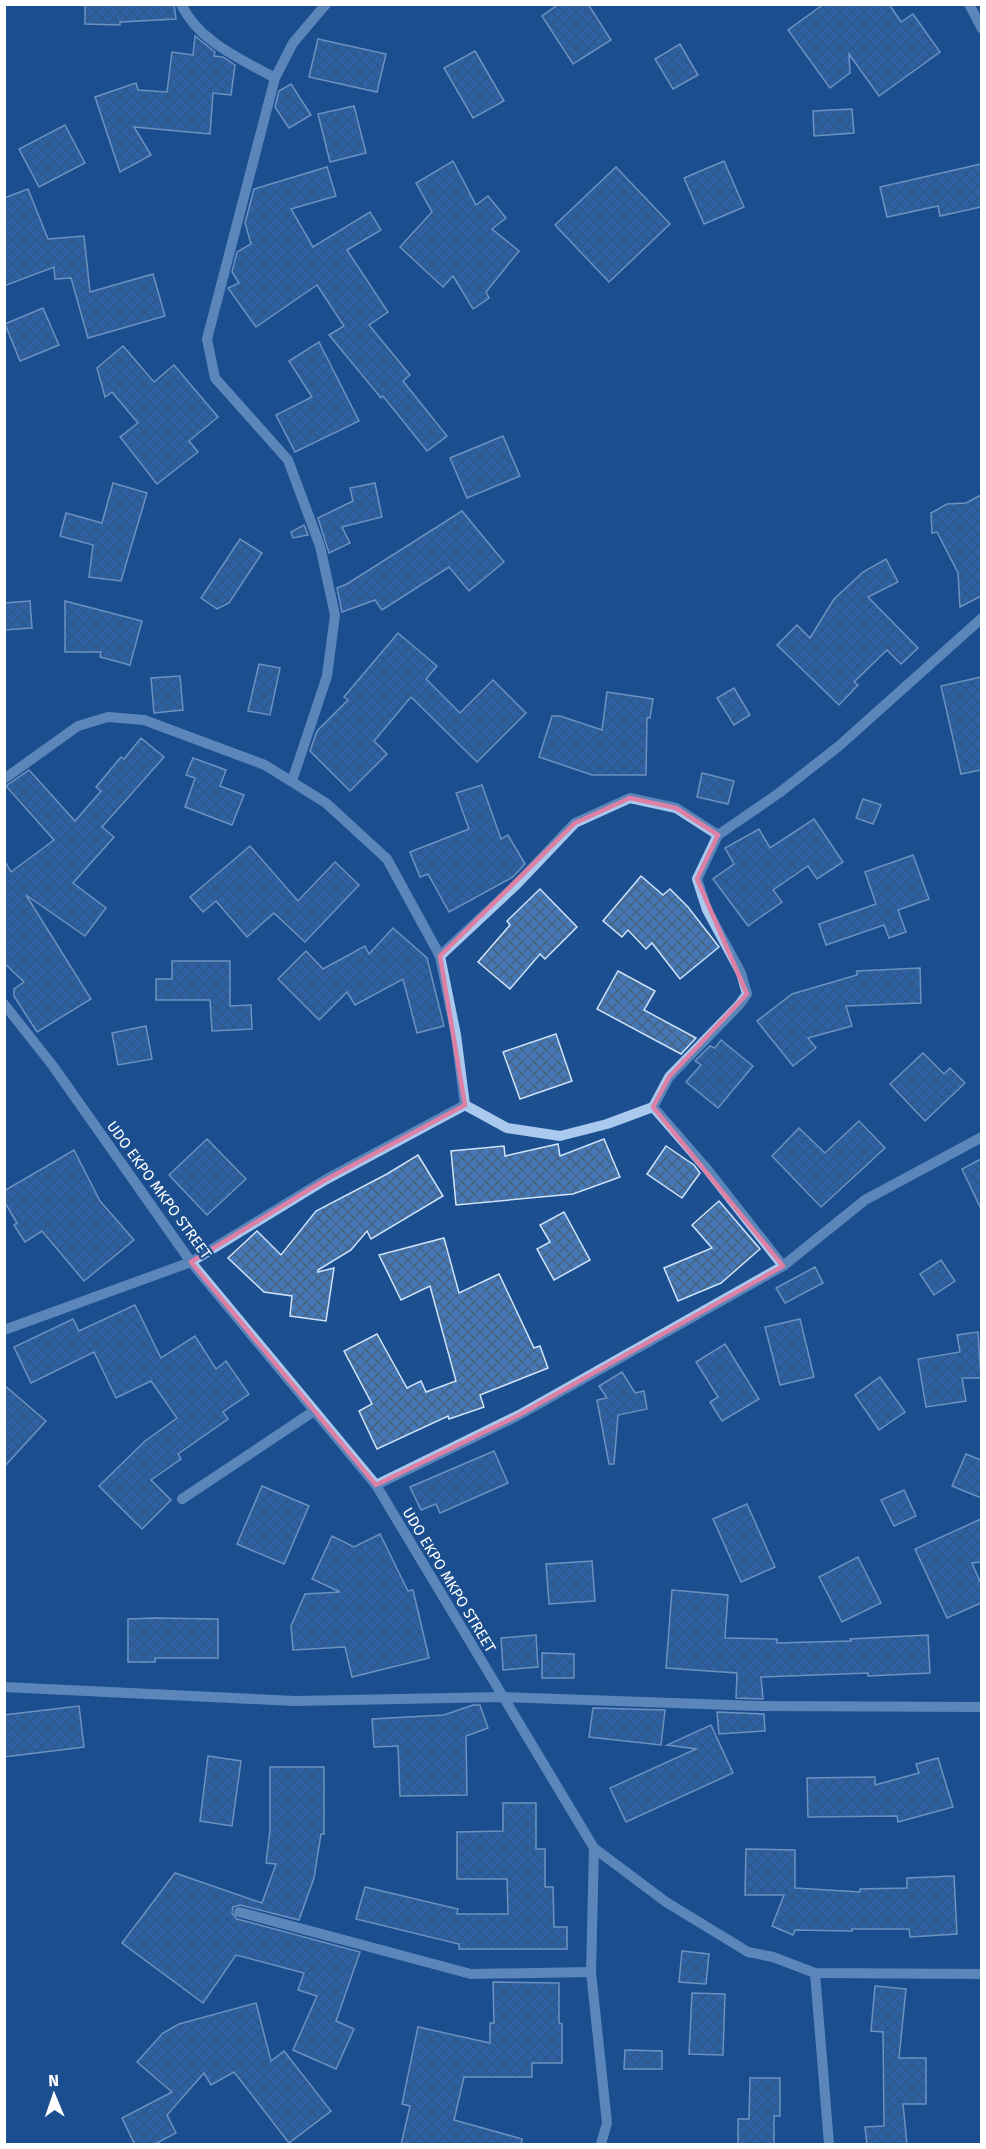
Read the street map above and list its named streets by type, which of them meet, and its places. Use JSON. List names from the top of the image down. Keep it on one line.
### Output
{"streets":{"street":["UDO EKPO MKPO STREET"]},"north":"top"}
